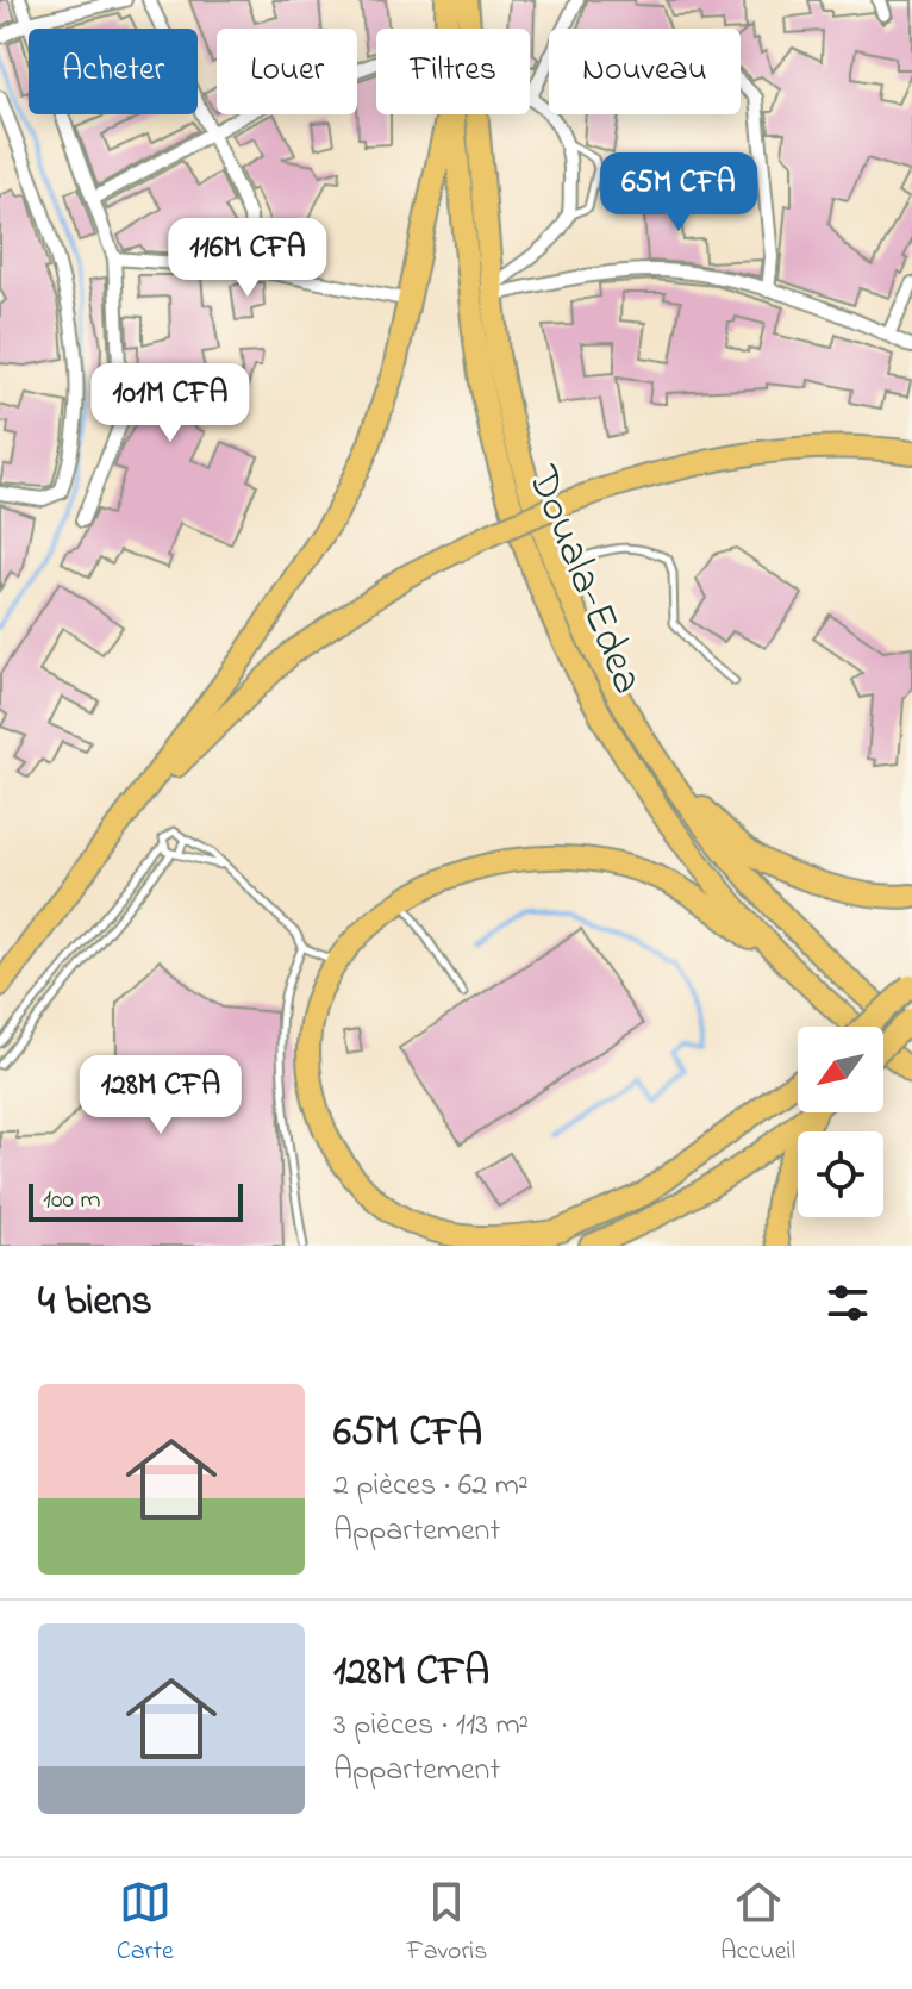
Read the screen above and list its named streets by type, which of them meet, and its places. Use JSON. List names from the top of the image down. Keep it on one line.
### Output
{"streets":{"highway":["Douala-Edea"]},"scale_bar":"100 m","north":"bottom left","page":{"chip":["Acheter","Louer","Filtres","Nouveau"],"price":["65M CFA","116M CFA","101M CFA","128M CFA"],"scale":"100 m","heading":"4 biens","list":[{"name":"65M CFA","note":"2 pièces · 62 m² · Appartement"},{"name":"128M CFA","note":"3 pièces · 113 m² · Appartement"}],"tabs":["Carte","Favoris","Accueil"]}}
